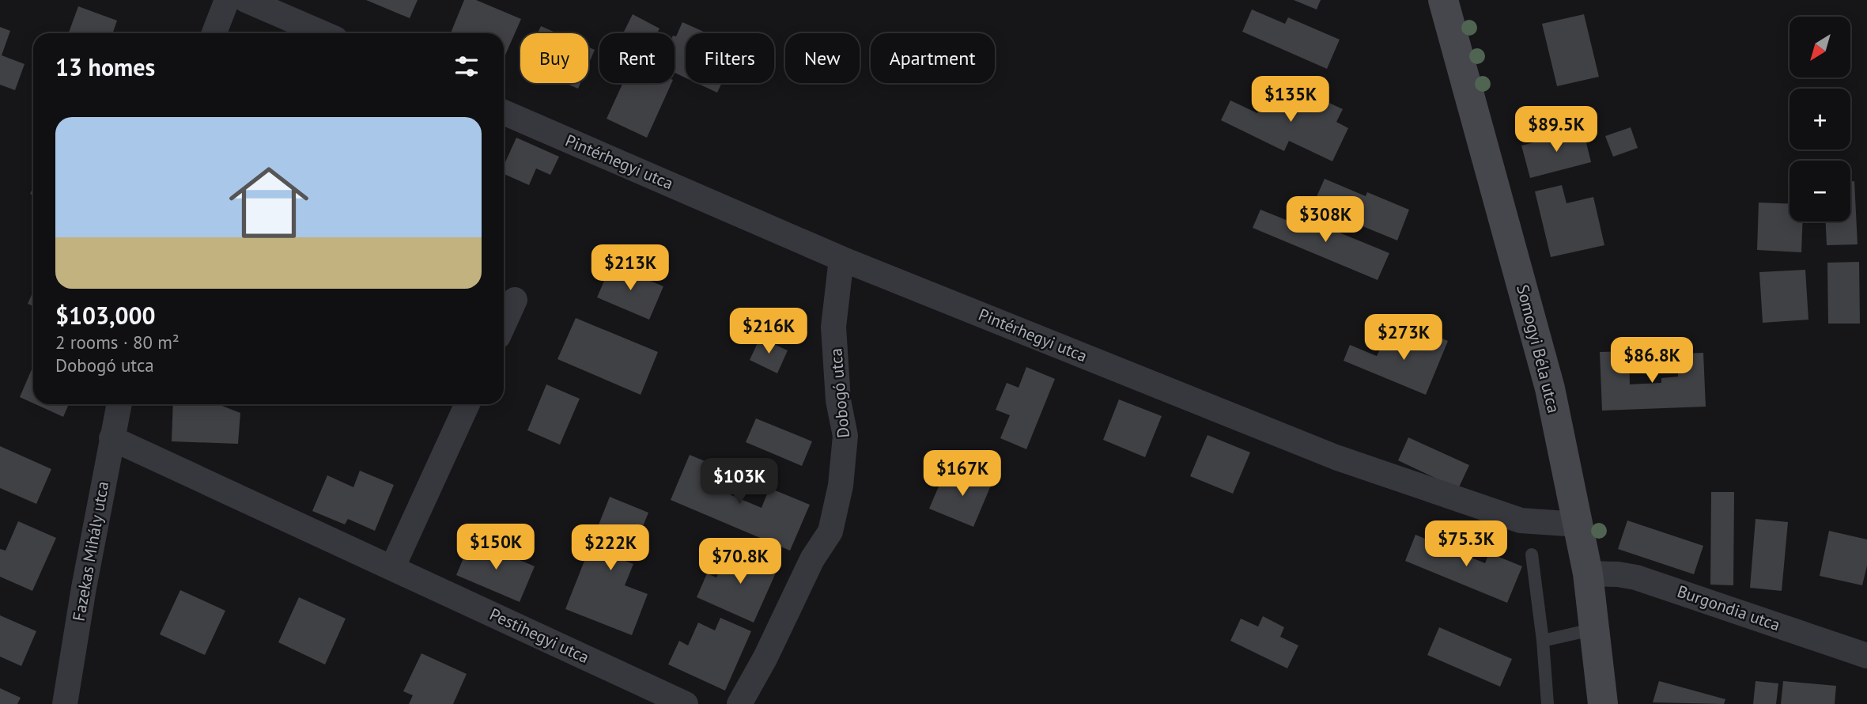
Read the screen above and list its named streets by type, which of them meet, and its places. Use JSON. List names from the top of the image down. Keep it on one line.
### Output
{"streets":{"main road":["Somogyi Béla utca"],"street":["Pintérhegyi utca","Dobogó utca","Fazekas Mihály utca","Burgondia utca","Pestihegyi utca"]},"crossings":[["Pintérhegyi utca","Somogyi Béla utca"],["Pintérhegyi utca","Dobogó utca"],["Somogyi Béla utca","Burgondia utca"],["Fazekas Mihály utca","Pestihegyi utca"]],"north":"bottom left","page":{"map_buttons":["+","−"],"chip":["Buy","Rent","Filters","New","Apartment"],"heading":"13 homes","price":["$135K","$89.5K","$308K","$213K","$216K","$273K","$86.8K","$167K","$103K","$75.3K","$150K","$222K","$70.8K"],"list":[{"name":"$103,000","note":"2 rooms · 80 m² · Dobogó utca"}]}}
